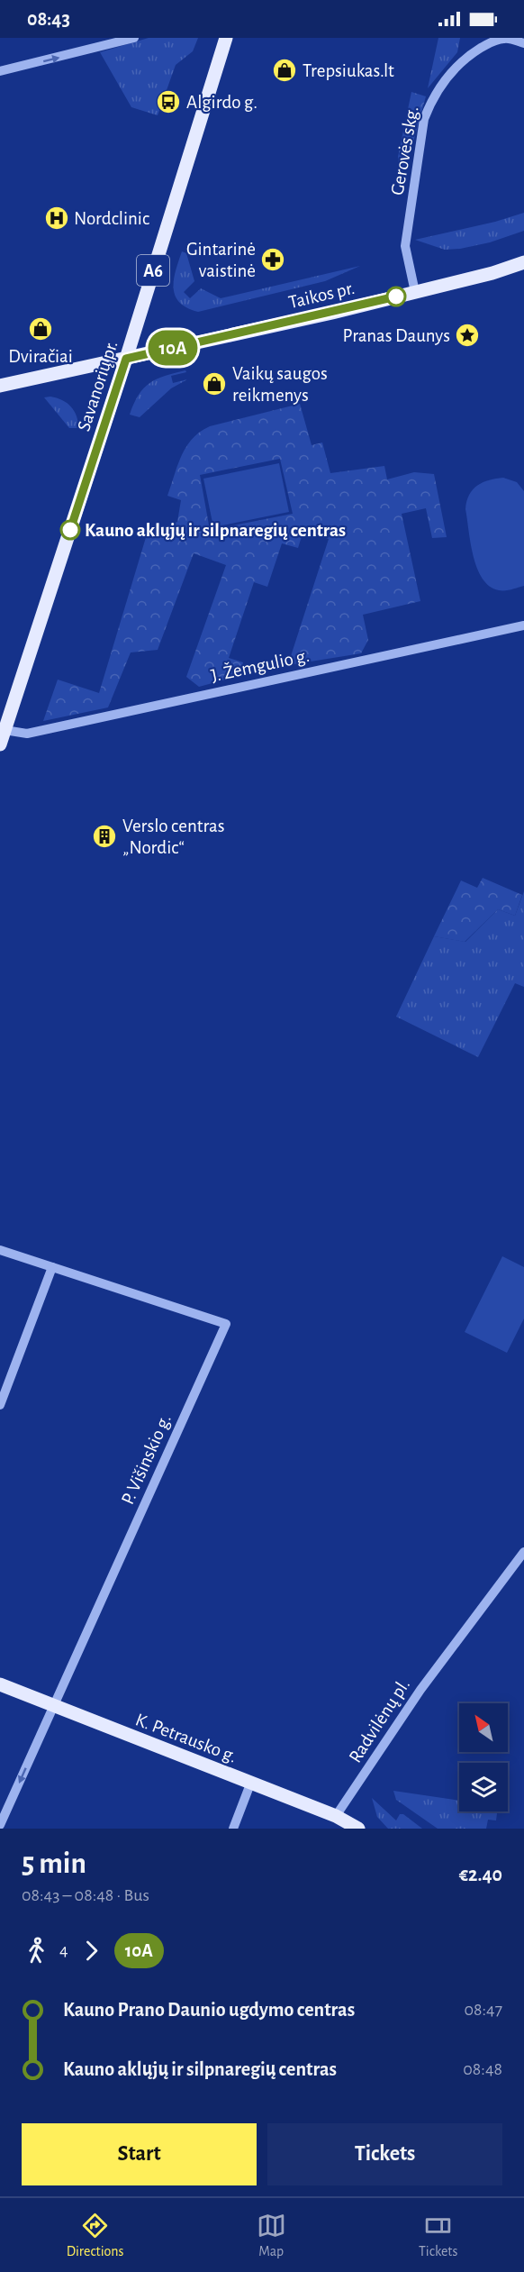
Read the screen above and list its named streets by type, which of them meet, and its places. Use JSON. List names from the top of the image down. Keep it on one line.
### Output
{"streets":{"main road":["A6","Taikos pr.","Savanorių pr.","K. Petrausko g."],"street":["Gerovės skg.","J. Žemgulio g.","P. Višinskio g.","Radvilėnų pl."]},"crossings":[["Gerovės skg.","Taikos pr."],["Taikos pr.","Savanorių pr."],["Savanorių pr.","J. Žemgulio g."],["P. Višinskio g.","K. Petrausko g."],["Radvilėnų pl.","K. Petrausko g."]],"places":{"shop":["Trepsiukas.lt","Dviračiai","Vaikų saugos reikmenys"],"bus stop":["Algirdo g."],"hospital":["Nordclinic"],"pharmacy":["Gintarinė vaistinė"],"place":["Pranas Daunys"],"other":["Kauno aklųjų ir silpnaregių centras"],"building":["Verslo centras „Nordic“"]},"lines":["bus line 10A"],"north":"top left","page":{"status":"08:43","on_map":"10A","heading":["5 min","08:43 – 08:48 · Bus","€2.40"],"legs":["4","10A"],"list":[{"name":"Kauno Prano Daunio ugdymo centras","value":"08:47"},{"name":"Kauno aklųjų ir silpnaregių centras","value":"08:48"}],"buttons":["Start","Tickets"],"tabs":["Directions","Map","Tickets"]}}
